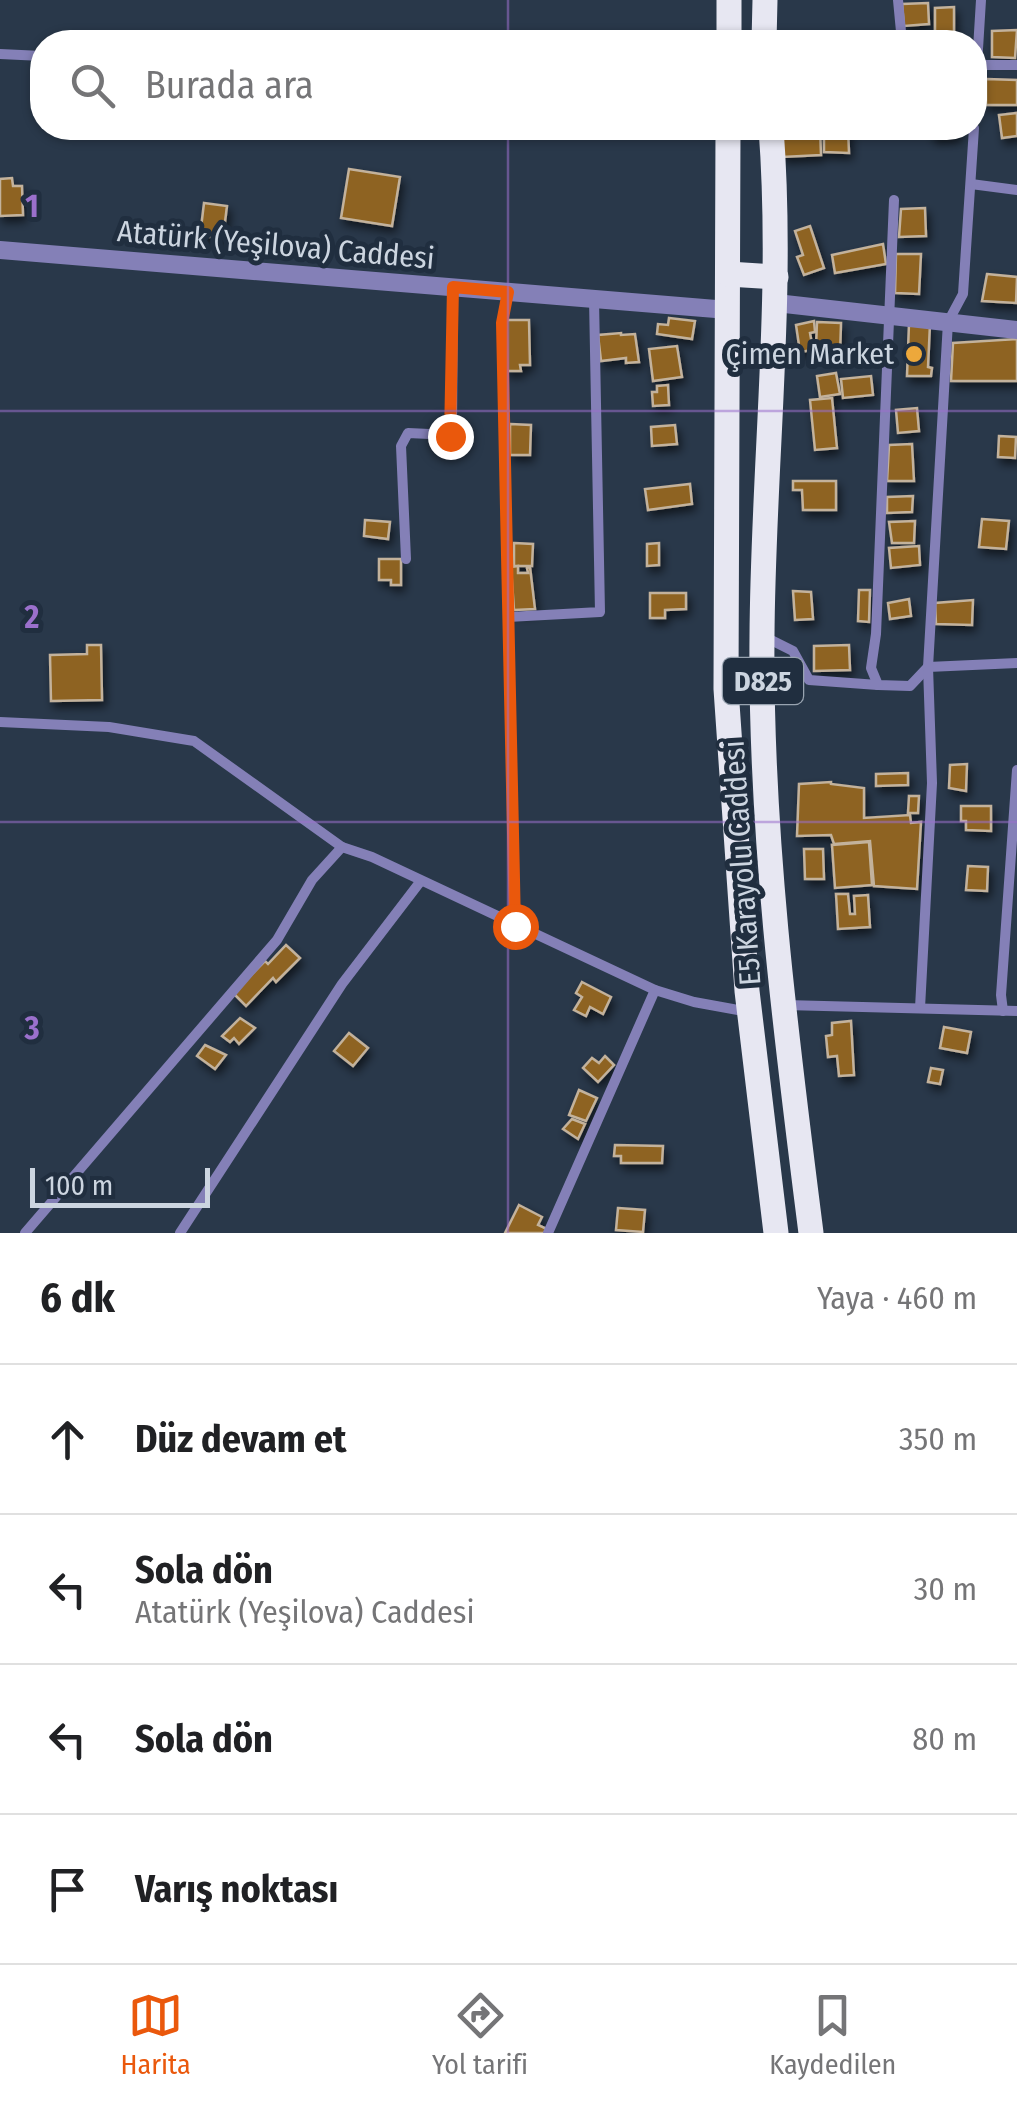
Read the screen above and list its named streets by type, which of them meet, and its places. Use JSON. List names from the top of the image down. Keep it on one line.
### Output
{"streets":{"highway":["D825","E5 Karayolu Caddesi"],"street":["Atatürk (Yeşilova) Caddesi"]},"crossings":[["Atatürk (Yeşilova) Caddesi","E5 Karayolu Caddesi"]],"places":["Çimen Market"],"scale_bar":"100 m","page":{"search":"Burada ara","scale":"100 m","heading":["6 dk","Yaya · 460 m"],"list":[["Düz devam et","350 m"],["Sola dön","Atatürk (Yeşilova) Caddesi","30 m"],["Sola dön","80 m"],"Varış noktası"],"nav":["Harita","Yol tarifi","Kaydedilen"]},"grid":{"rows":["1","2","3"]}}
